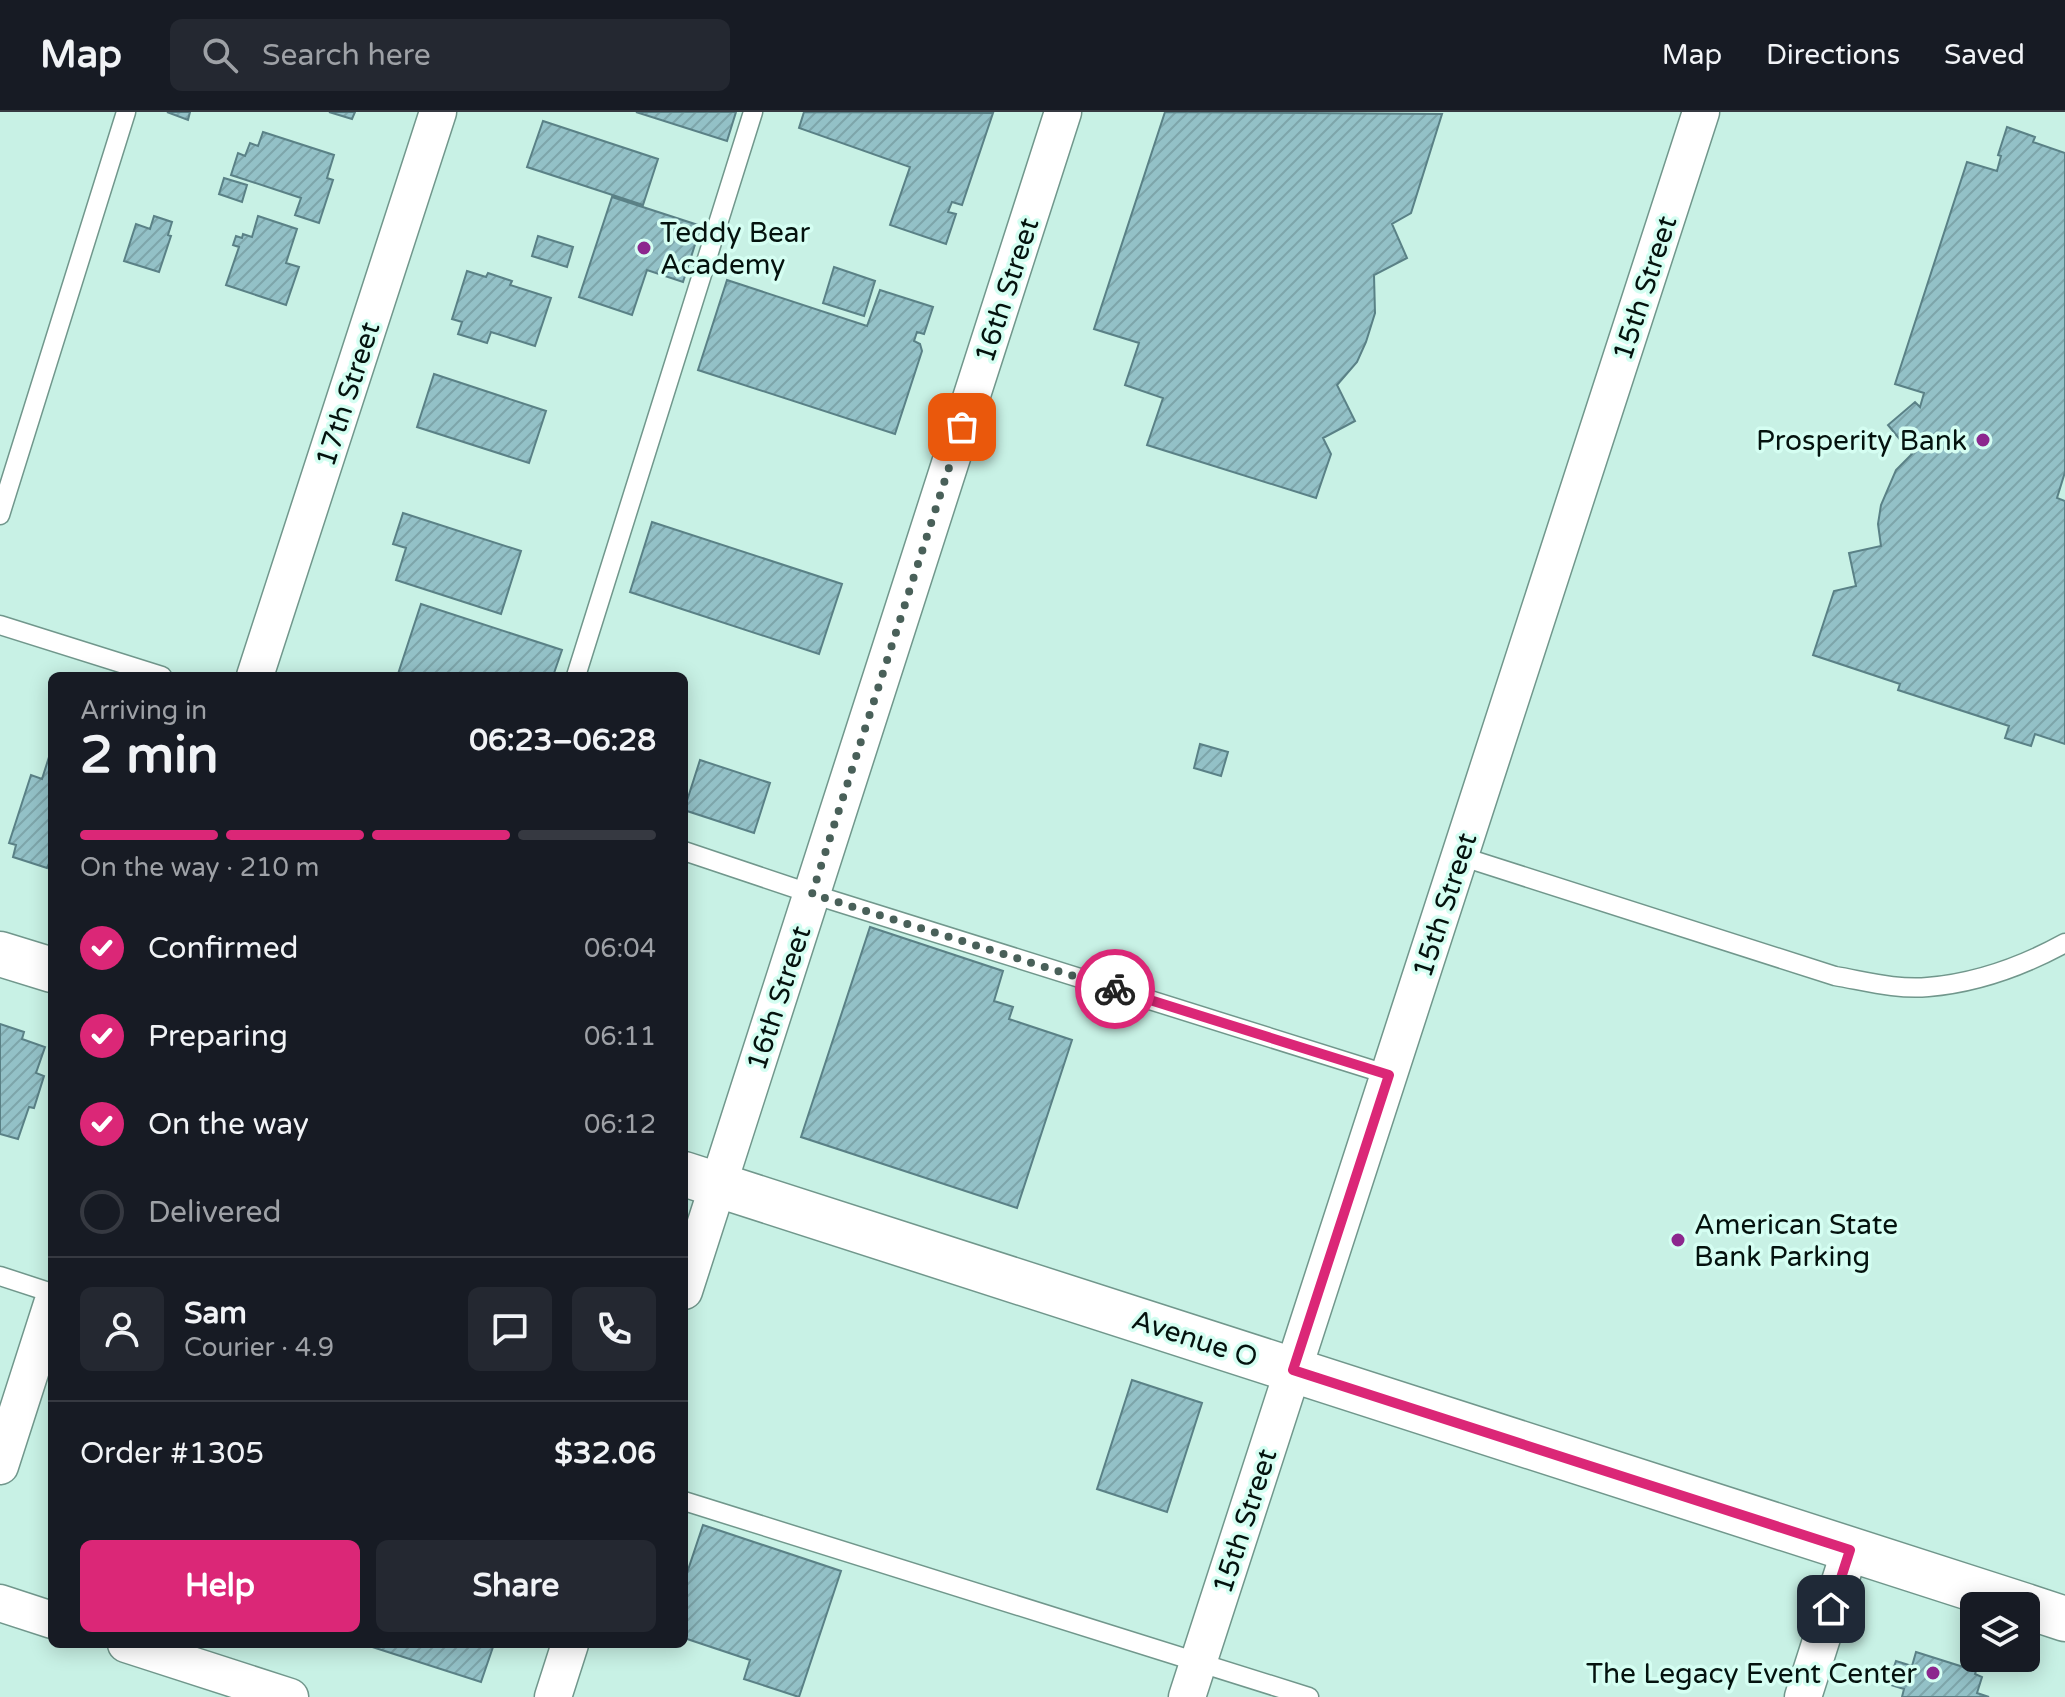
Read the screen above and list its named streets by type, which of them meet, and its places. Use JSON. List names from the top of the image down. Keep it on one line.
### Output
{"streets":{"street":["15th Street","16th Street","17th Street","Avenue O"]},"crossings":[["15th Street","Avenue O"],["16th Street","Avenue O"]],"places":["Teddy Bear Academy","Prosperity Bank","American State Bank Parking","The Legacy Event Center"],"page":{"header":"Map","search":"Search here","nav":["Map","Directions","Saved"],"heading":["2 min","Arriving in","06:23–06:28"],"panel":["Sam","Courier · 4.9","Order #1305","$32.06"],"bar":"On the way · 210 m","list":[["Confirmed","06:04"],["Preparing","06:11"],["On the way","06:12"],"Delivered"],"buttons":["Help","Share"]}}
